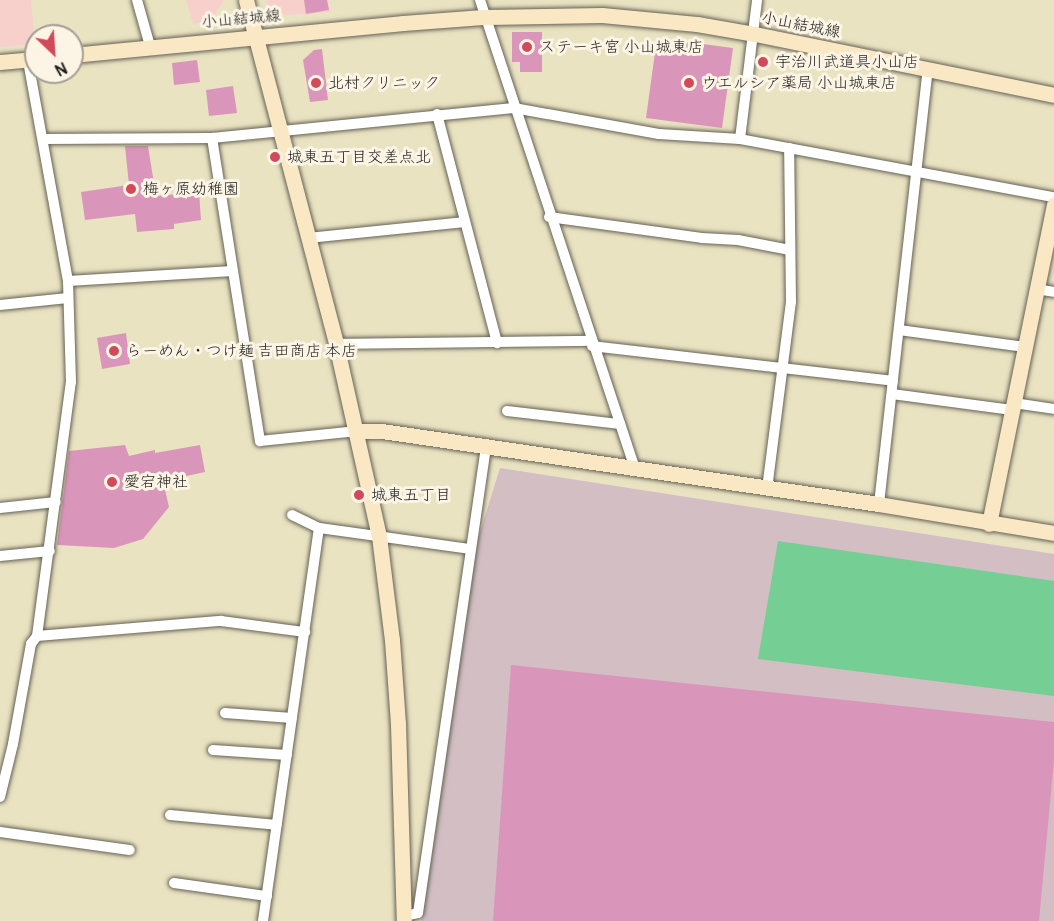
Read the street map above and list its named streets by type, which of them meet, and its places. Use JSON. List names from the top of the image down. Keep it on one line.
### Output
{"streets":{"street":["小山結城線"]},"places":["ステーキ宮 小山城東店","宇治川武道具小山店","北村クリニック","ウエルシア薬局 小山城東店","城東五丁目交差点北","梅ヶ原幼稚園","らーめん・つけ麺 吉田商店 本店","愛宕神社","城東五丁目"],"north":"bottom right"}
